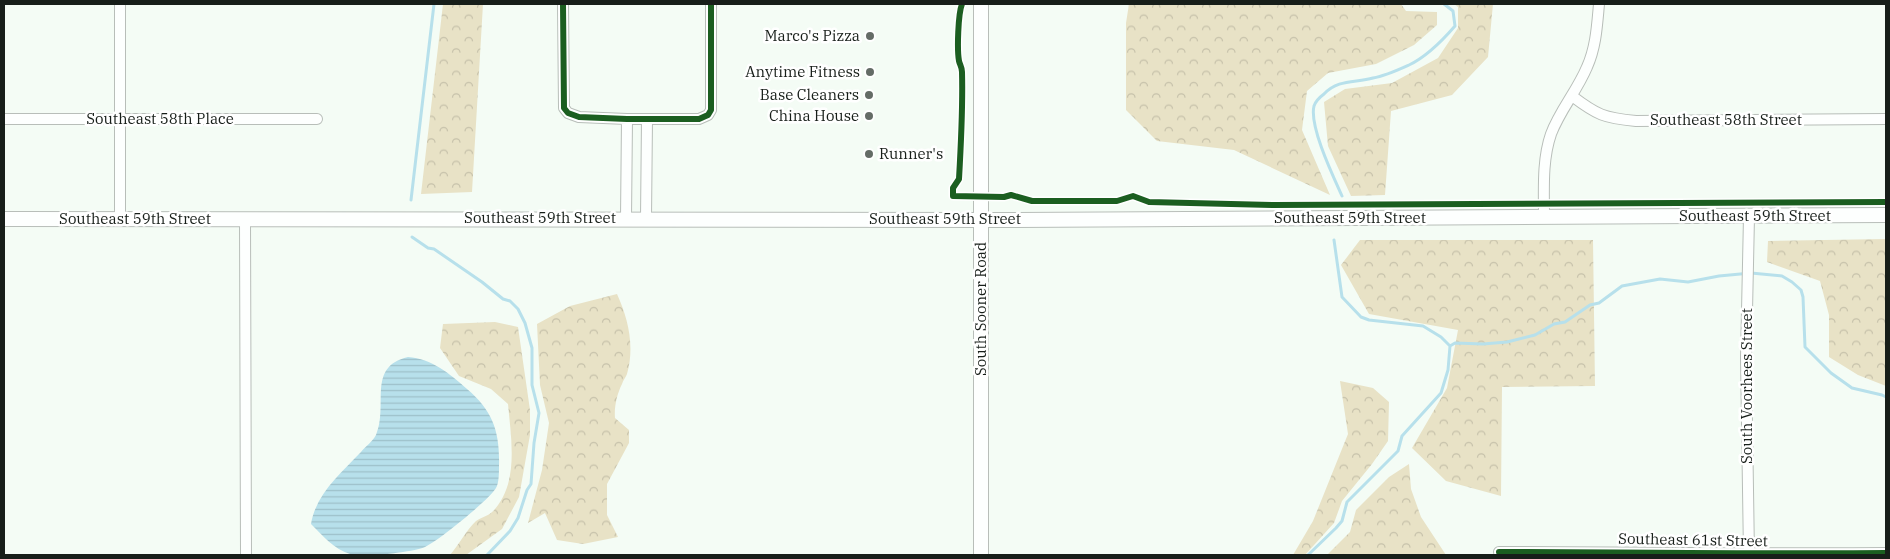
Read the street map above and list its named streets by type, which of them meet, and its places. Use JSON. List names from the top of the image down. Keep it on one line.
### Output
{"streets":{"main road":["Southeast 59th Street","South Sooner Road"],"street":["Southeast 58th Place","Southeast 58th Street","South Voorhees Street","Southeast 61st Street"]},"crossings":[["Southeast 59th Street","South Sooner Road"],["Southeast 59th Street","South Voorhees Street"],["South Voorhees Street","Southeast 61st Street"]],"places":["Marco's Pizza","Anytime Fitness","Base Cleaners","China House","Runner's"]}
